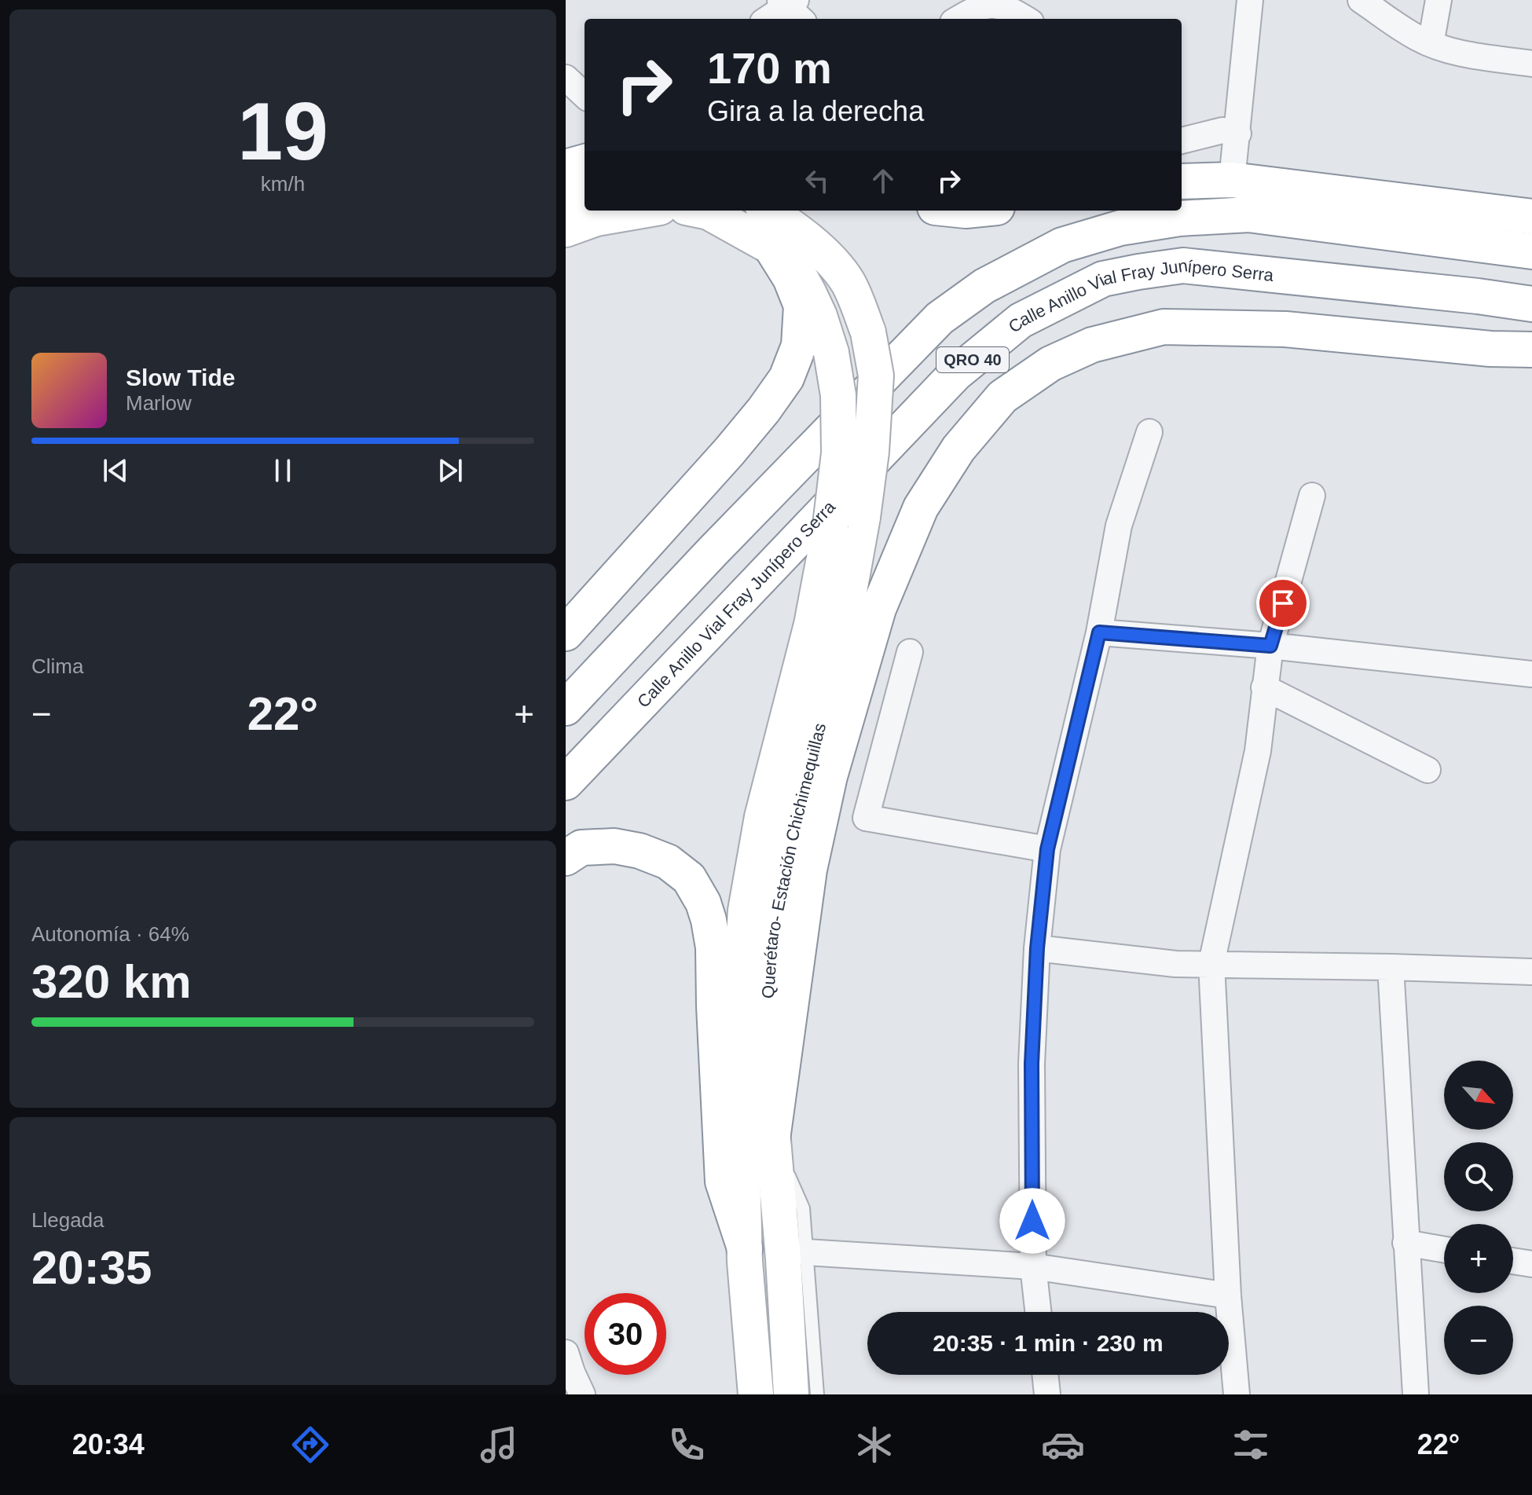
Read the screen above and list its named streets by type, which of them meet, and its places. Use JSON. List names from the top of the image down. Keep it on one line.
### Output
{"streets":{"main road":["Calle Anillo Vial Fray Junípero Serra","QRO 40","Querétaro- Estación Chichimequillas"]},"north":"bottom right","page":{"tile":[["19","km/h"],"Clima",["Autonomía · 64%","320 km"],["Llegada","20:35"]],"turn":["170 m","Gira a la derecha"],"song":["Slow Tide","Marlow"],"heat":["−","22°","+"],"map_buttons":["+","−"],"limit":"30","trip":"20:35 · 1 min · 230 m","tabs":["20:34","22°"]}}
